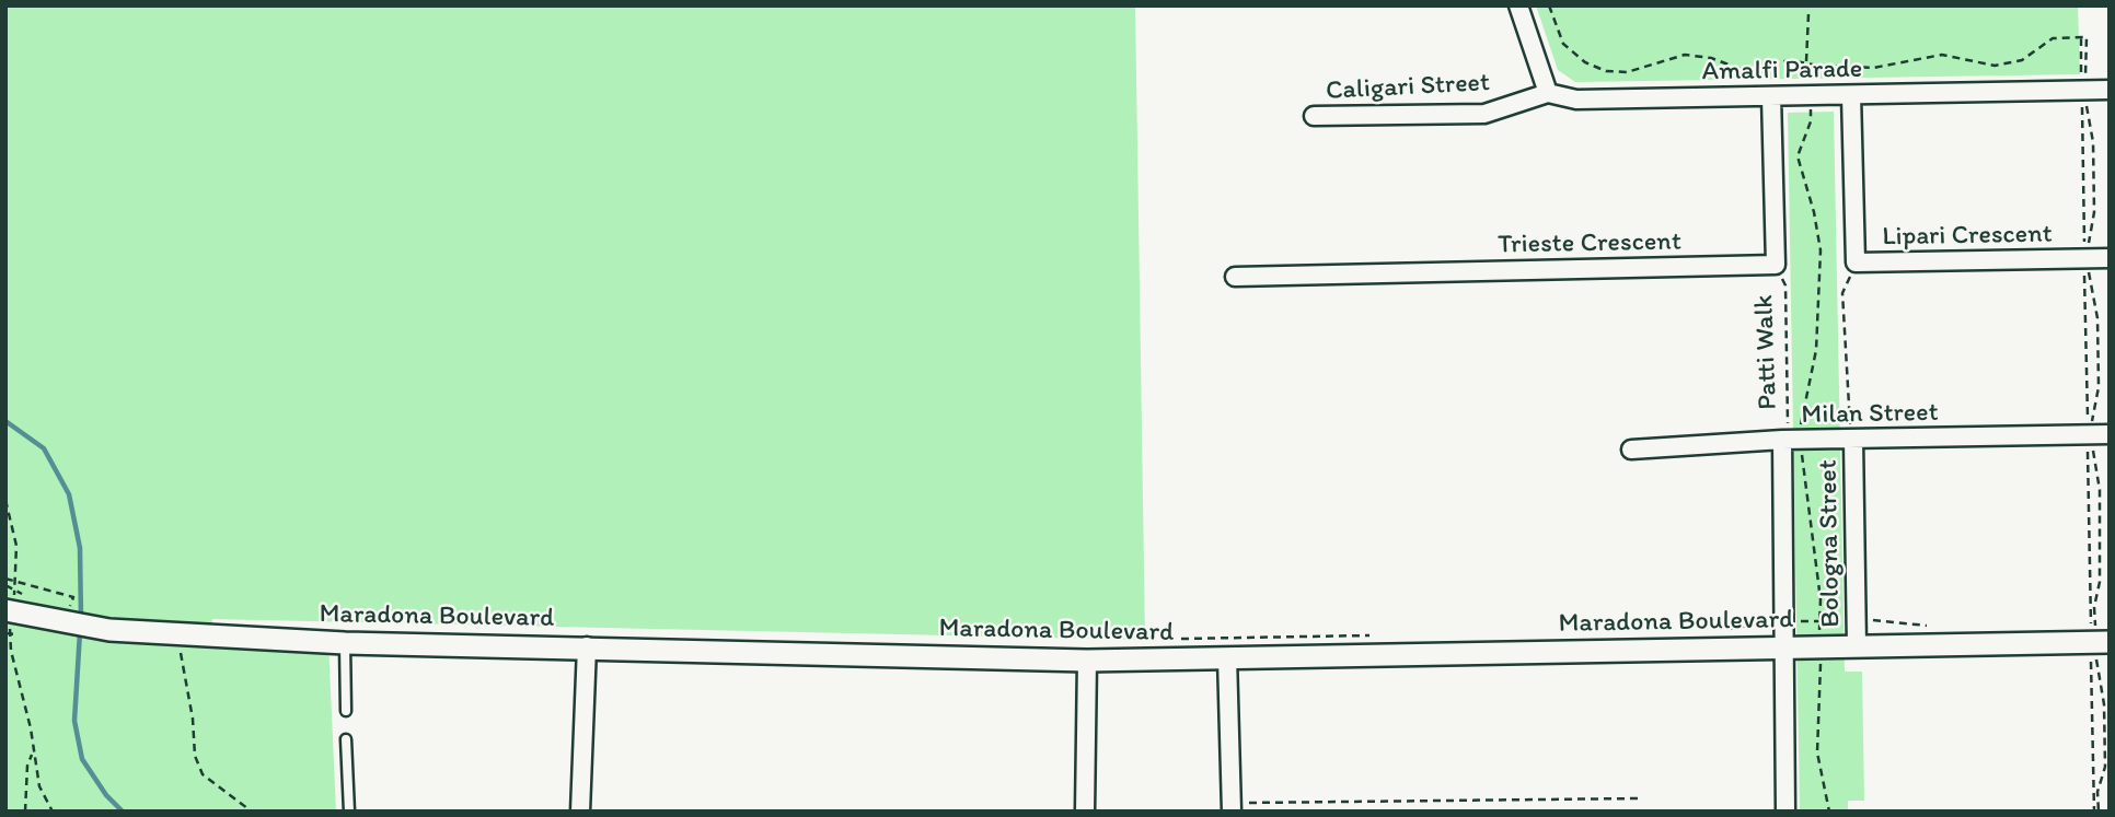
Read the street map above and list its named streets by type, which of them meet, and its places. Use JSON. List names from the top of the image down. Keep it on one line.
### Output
{"streets":{"street":["Amalfi Parade","Caligari Street","Lipari Crescent","Trieste Crescent","Milan Street","Bologna Street","Maradona Boulevard"],"path":["Patti Walk"]},"crossings":[["Amalfi Parade","Caligari Street"],["Amalfi Parade","Lipari Crescent"],["Trieste Crescent","Patti Walk"],["Patti Walk","Milan Street"],["Milan Street","Bologna Street"],["Bologna Street","Maradona Boulevard"]]}
